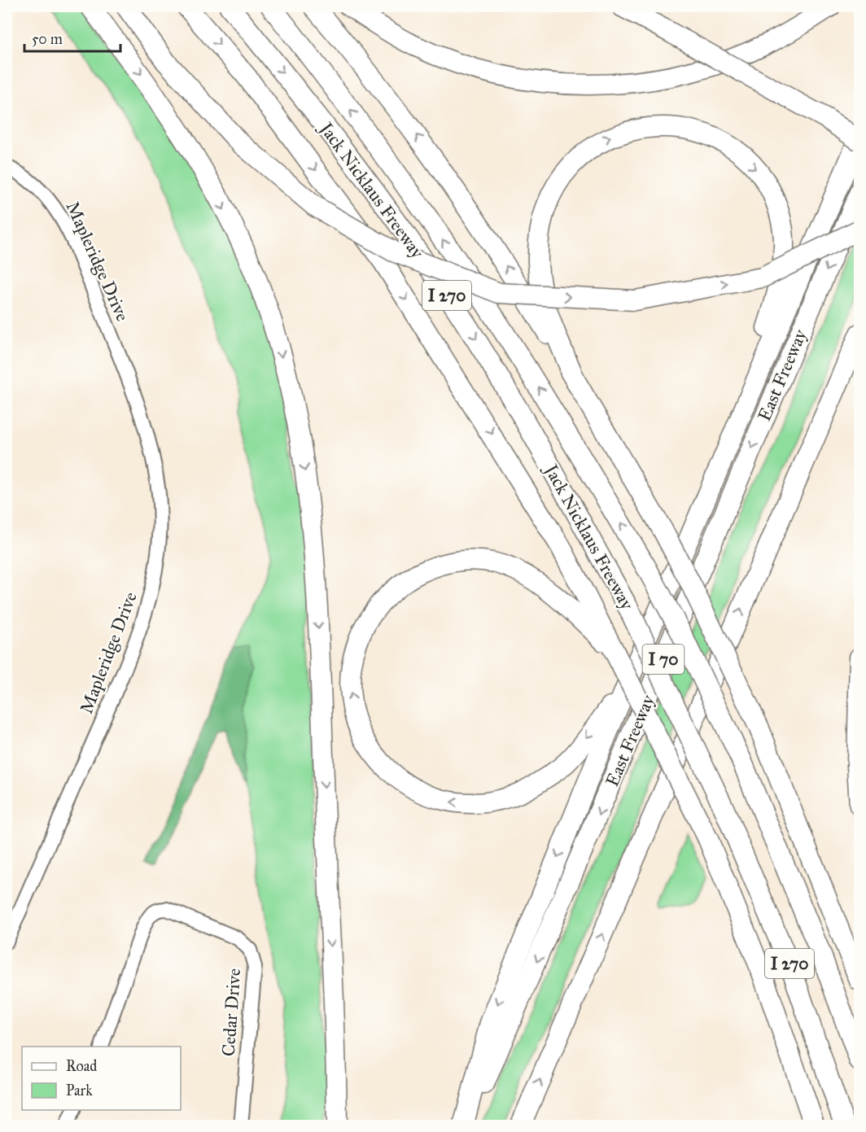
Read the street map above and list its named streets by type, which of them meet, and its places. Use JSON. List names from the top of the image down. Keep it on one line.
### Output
{"streets":{"highway":["Jack Nicklaus Freeway","I 270","East Freeway","I 70"],"street":["Mapleridge Drive","Cedar Drive"]},"legend":["Road","Park"],"scale_bar":"50 m"}
